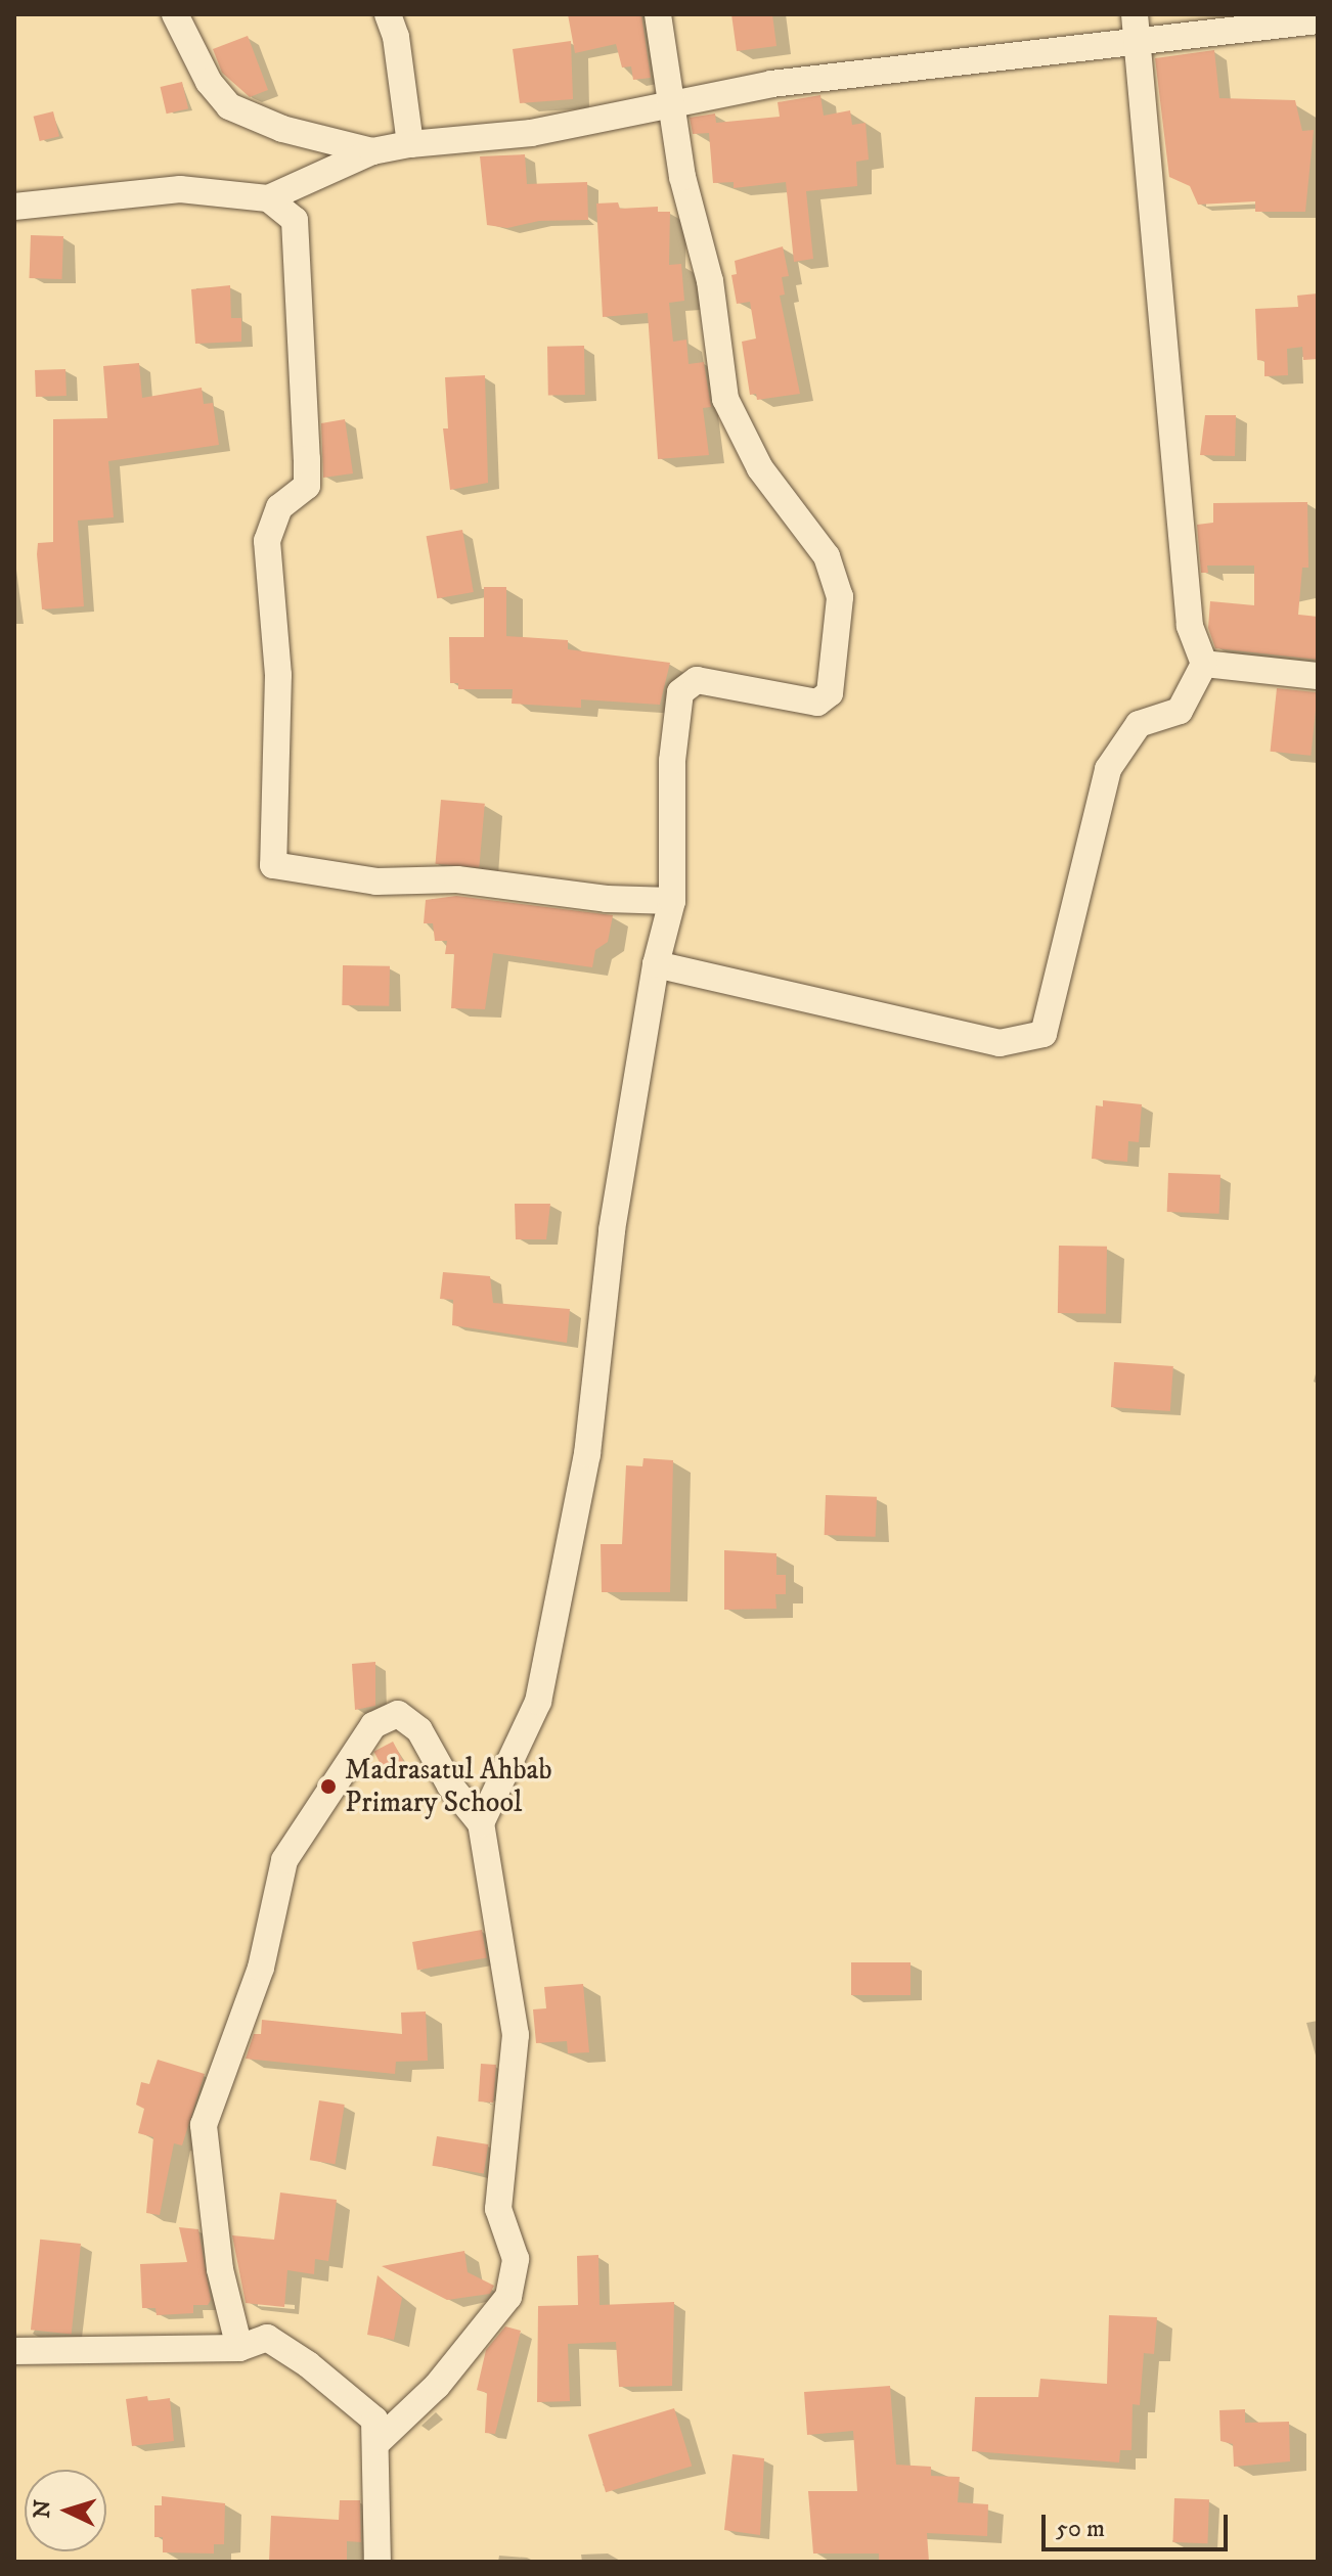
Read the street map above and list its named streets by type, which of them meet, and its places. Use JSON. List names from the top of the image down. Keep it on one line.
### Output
{"places":["Madrasatul Ahbab Primary School"],"scale_bar":"50 m","north":"left"}
